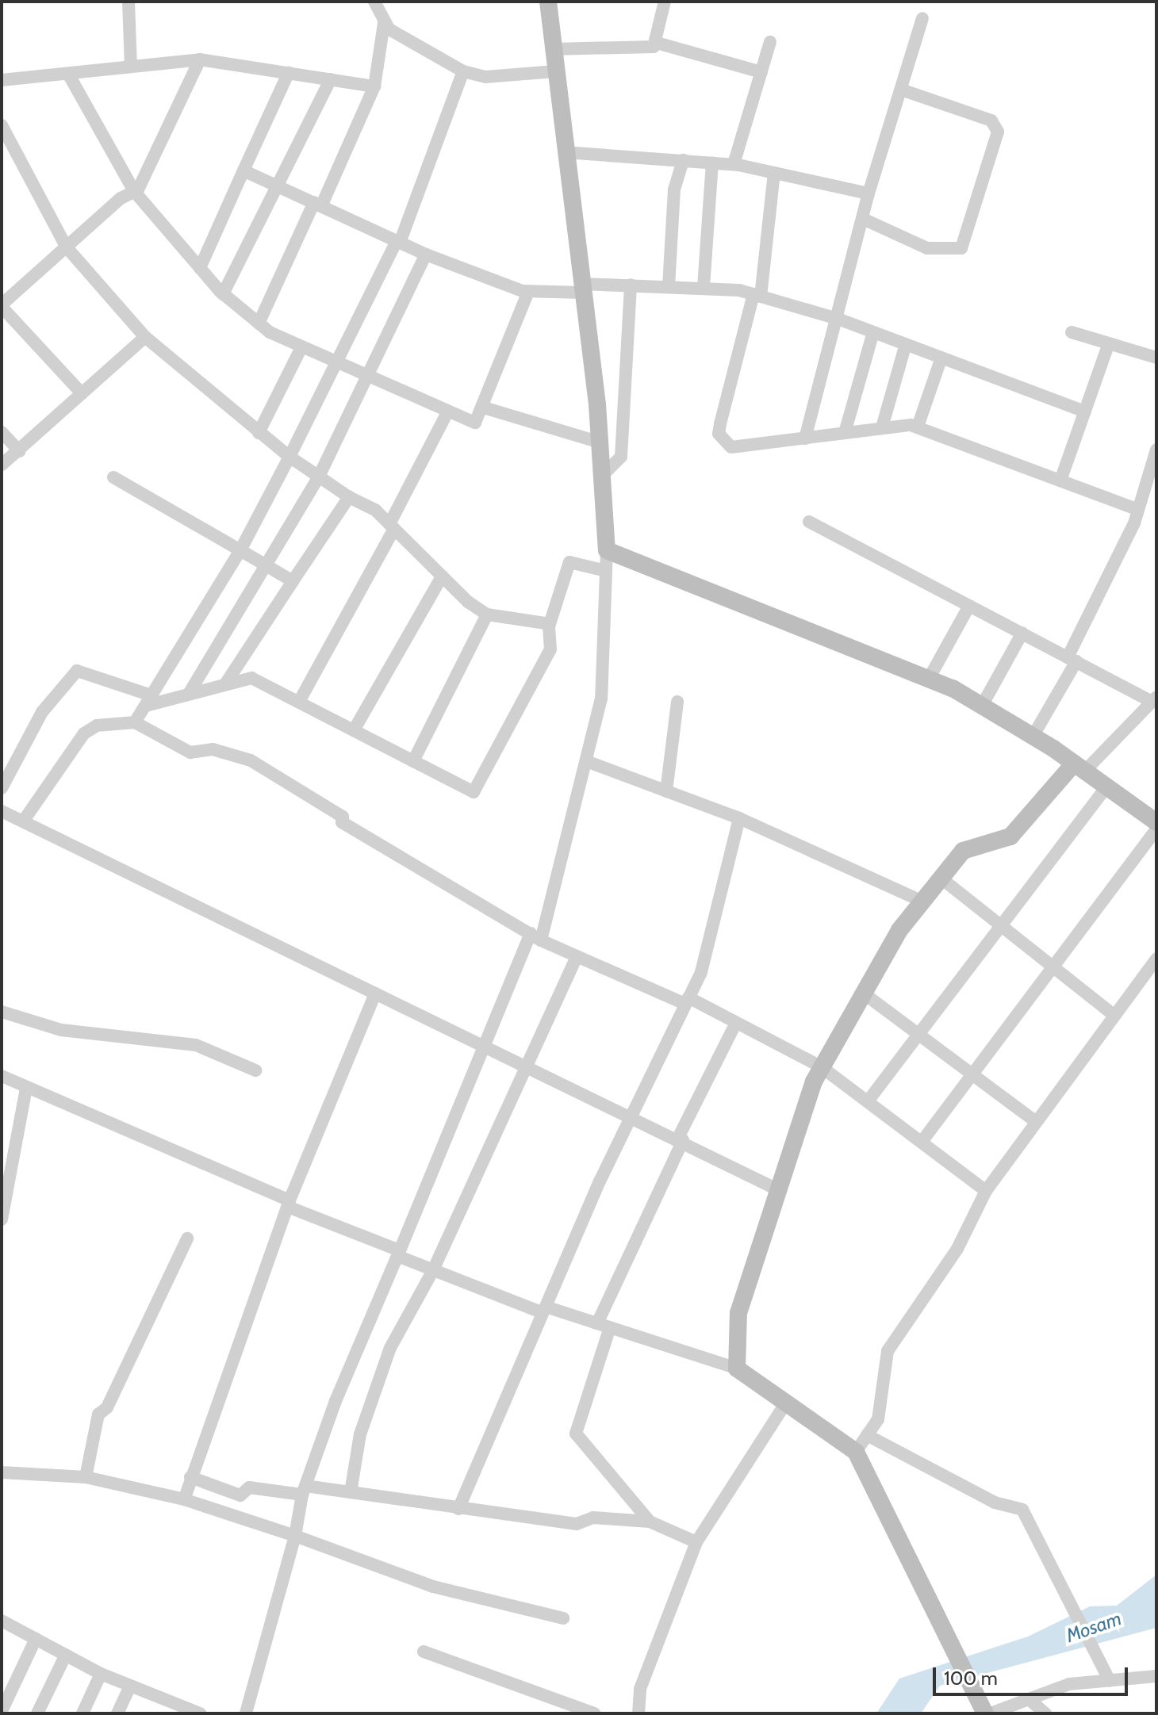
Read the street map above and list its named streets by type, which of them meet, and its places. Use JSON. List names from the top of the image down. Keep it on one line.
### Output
{"water":["Mosam"],"scale_bar":"100 m"}
